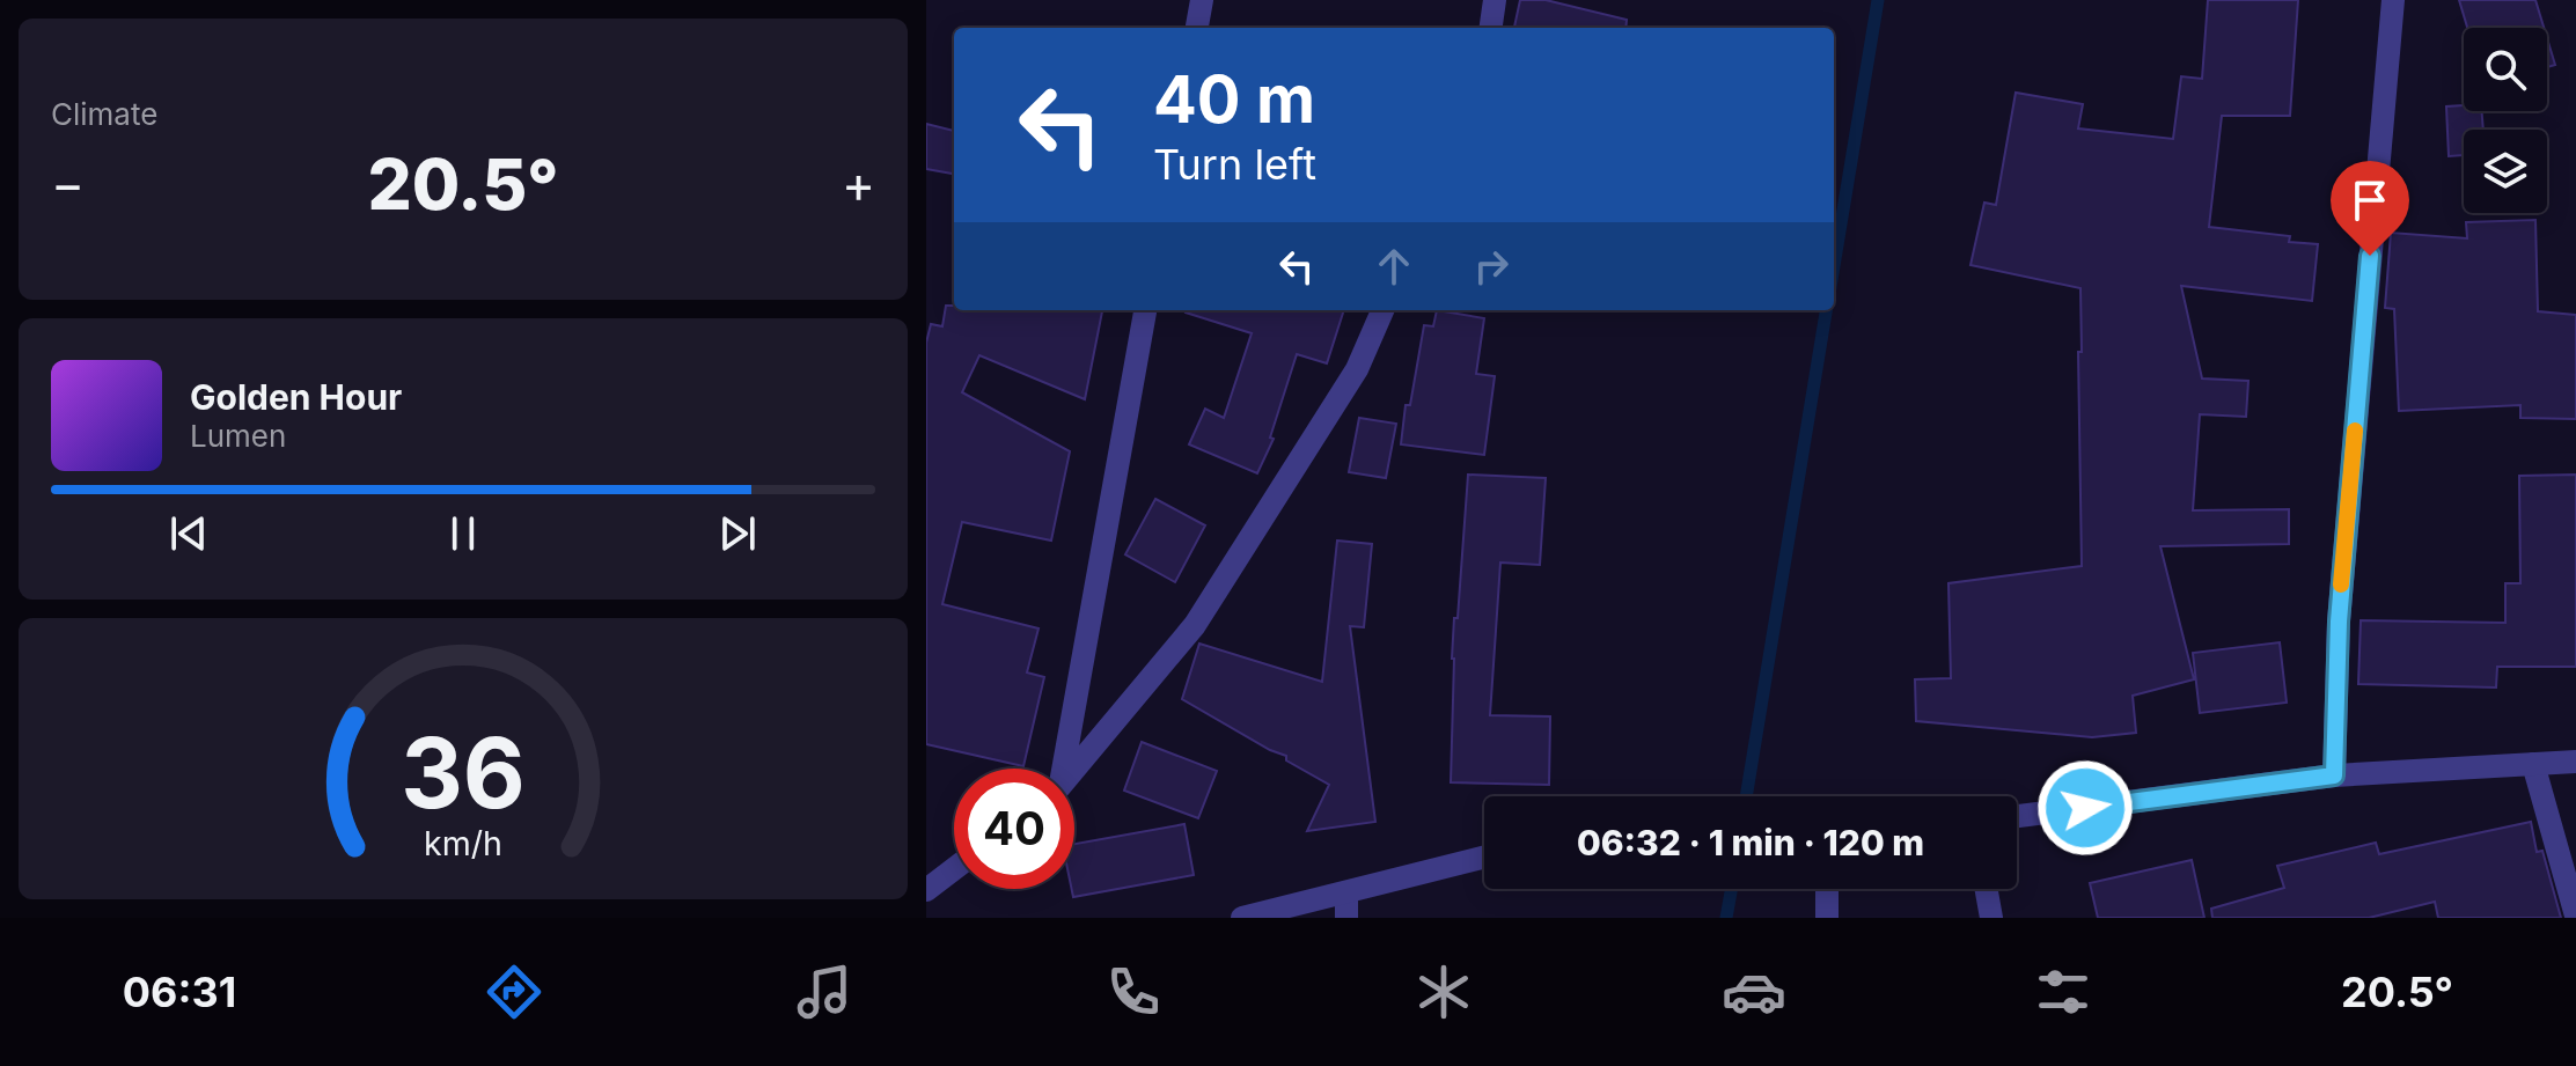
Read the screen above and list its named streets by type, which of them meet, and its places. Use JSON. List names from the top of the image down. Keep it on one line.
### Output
{"page":{"tile":"Climate","turn":["40 m","Turn left"],"heat":["−","20.5°","+"],"song":["Golden Hour","Lumen"],"limit":"40","trip":"06:32 · 1 min · 120 m","tabs":["06:31","20.5°"],"gauge":["36","km/h"]}}
